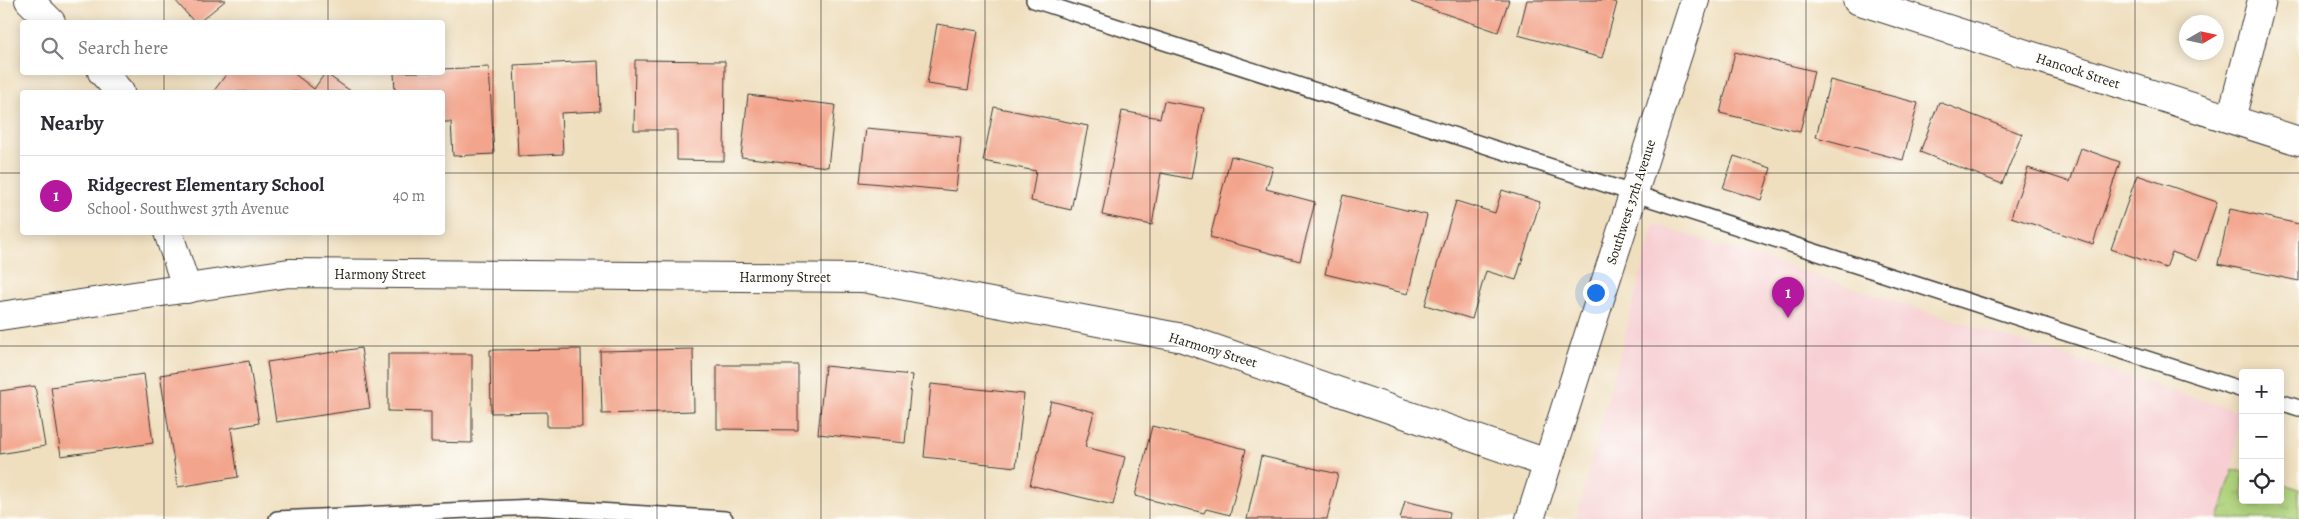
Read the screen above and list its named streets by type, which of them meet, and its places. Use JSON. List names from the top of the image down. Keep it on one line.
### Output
{"streets":{"street":["Hancock Street","Southwest 37th Avenue","Harmony Street"]},"crossings":[["Southwest 37th Avenue","Harmony Street"]],"north":"right","page":{"search":"Search here","heading":"Nearby","list":[{"mark":"1","name":"Ridgecrest Elementary School","note":"School · Southwest 37th Avenue","value":"40 m"}],"pins":"1","map_buttons":["+","−"]}}
